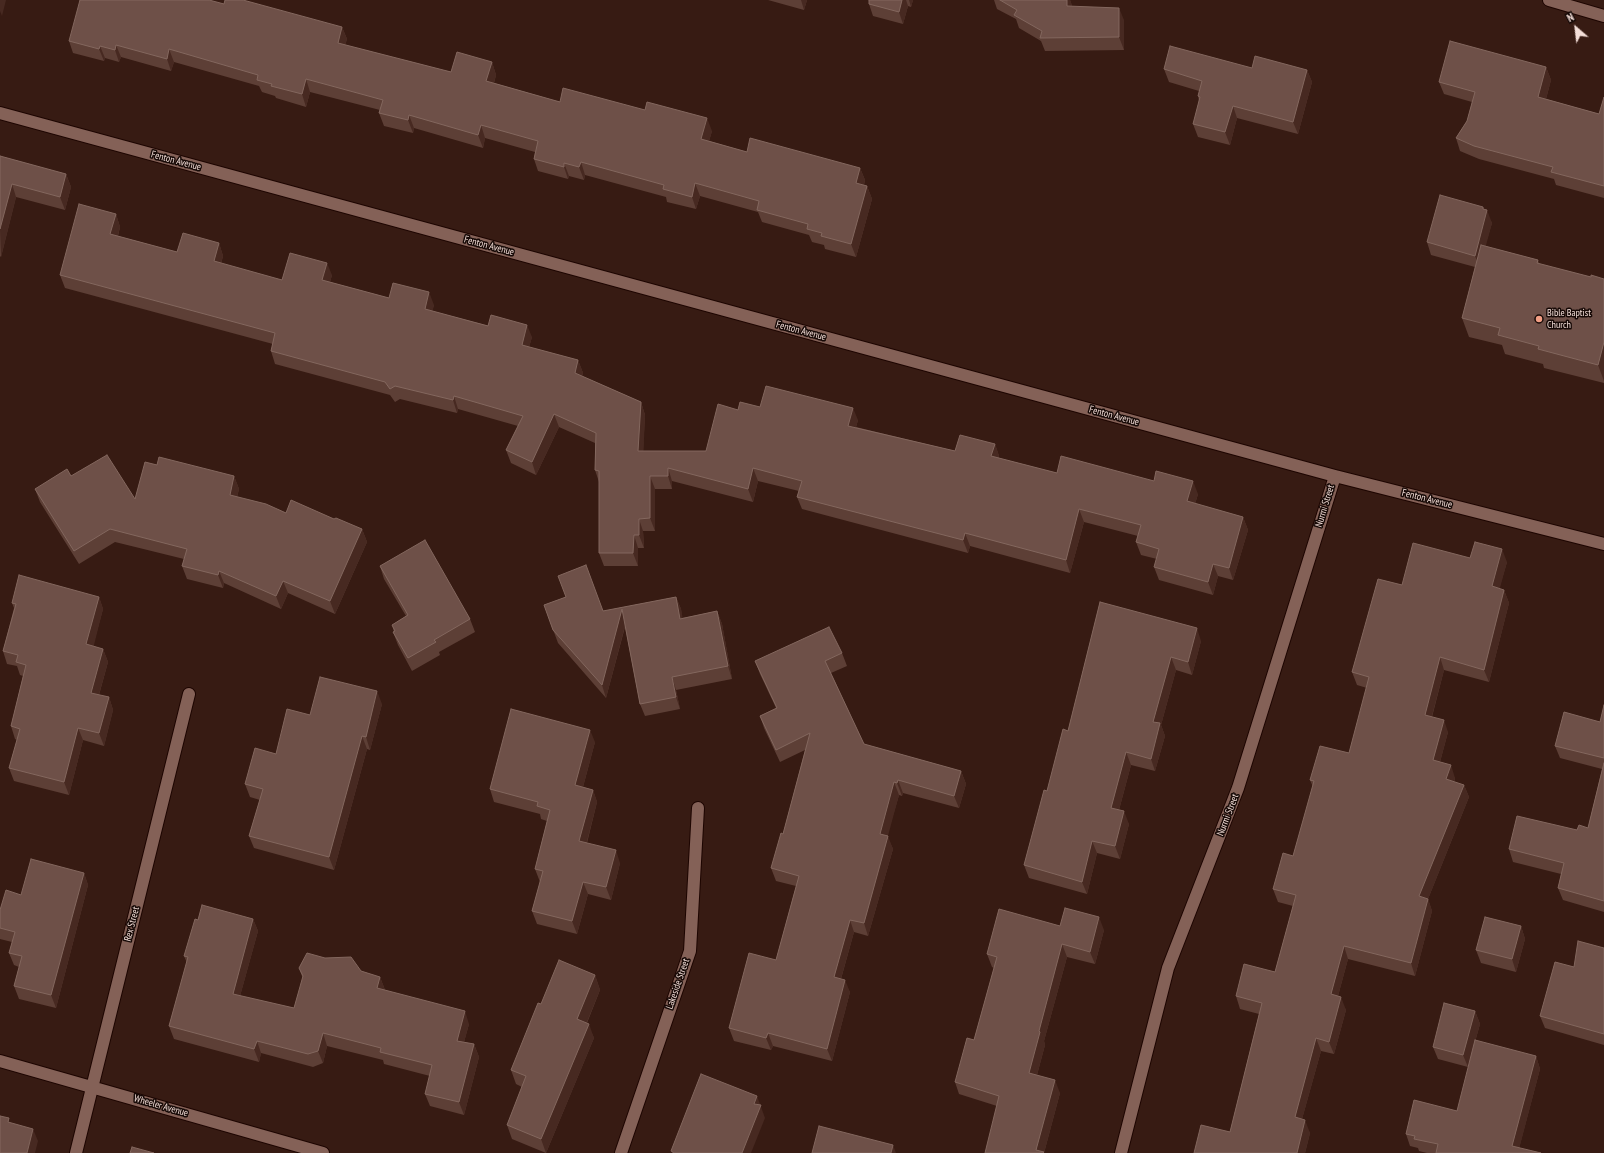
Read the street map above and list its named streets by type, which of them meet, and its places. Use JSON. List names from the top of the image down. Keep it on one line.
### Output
{"streets":{"street":["Fenton Avenue","Nurmi Street","Rex Street","Lakeside Street","Wheeler Avenue"]},"crossings":[["Fenton Avenue","Nurmi Street"],["Rex Street","Wheeler Avenue"]],"places":["Bible Baptist Church"],"north":"top left"}
